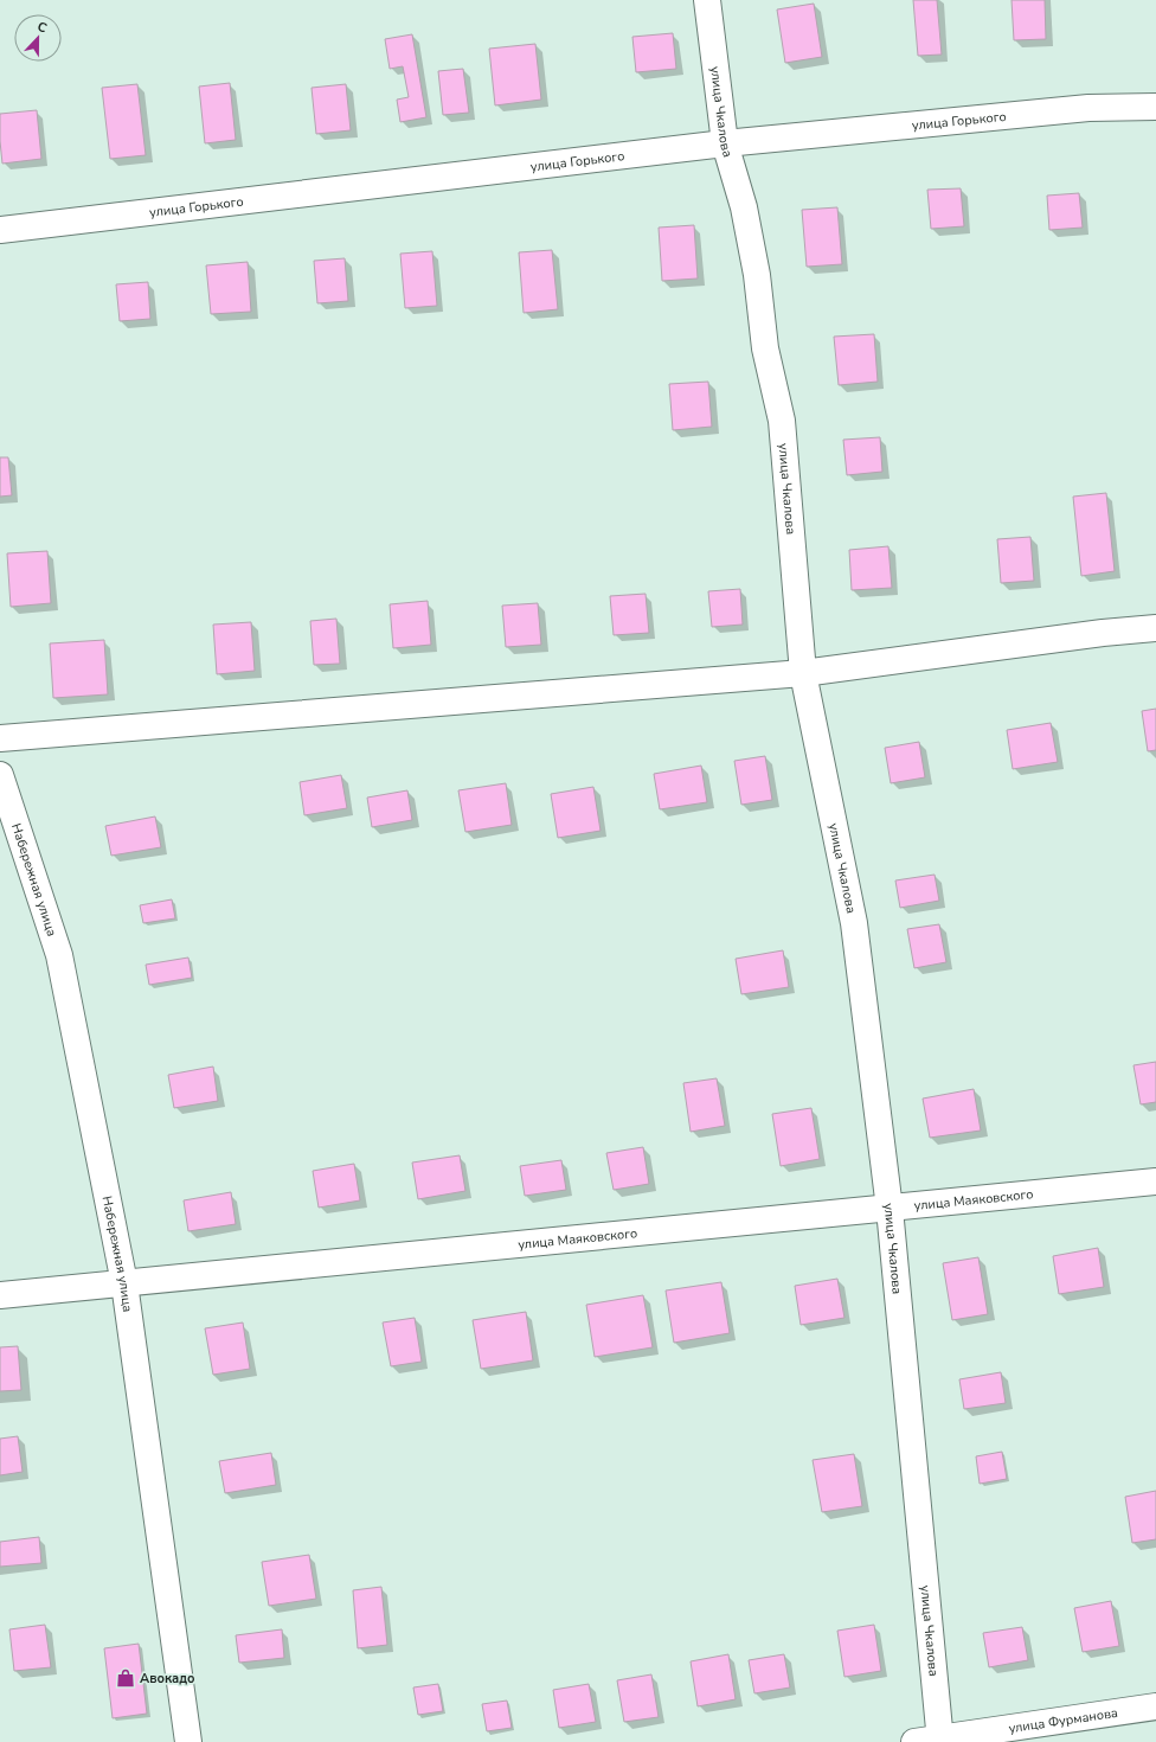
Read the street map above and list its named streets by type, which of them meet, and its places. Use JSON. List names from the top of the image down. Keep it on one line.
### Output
{"streets":{"street":["улица Чкалова","улица Горького","Набережная улица","улица Маяковского","улица Фурманова"]},"crossings":[["улица Чкалова","улица Горького"],["улица Чкалова","улица Маяковского"],["улица Чкалова","улица Фурманова"],["Набережная улица","улица Маяковского"]],"places":{"shop":["Авокадо"]},"north":"top"}
